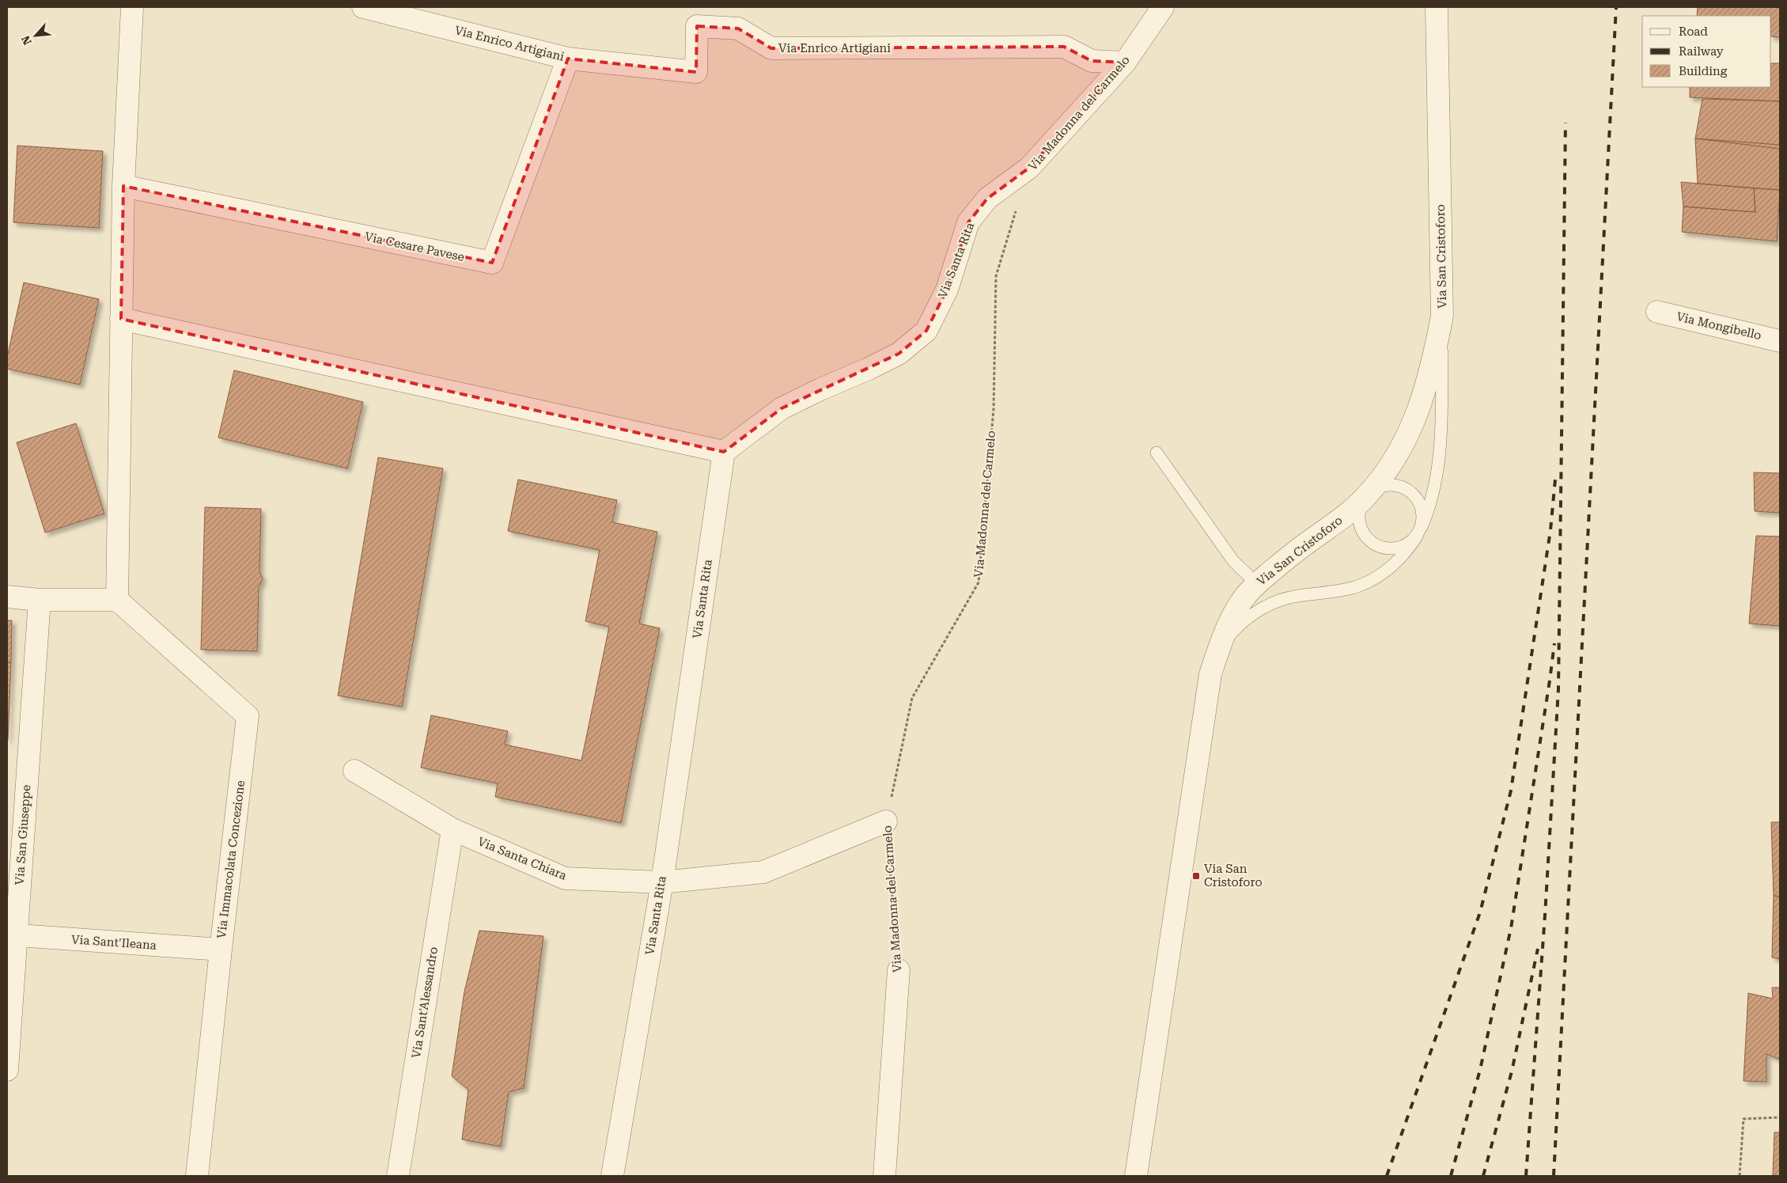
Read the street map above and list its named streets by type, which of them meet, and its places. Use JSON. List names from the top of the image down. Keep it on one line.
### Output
{"streets":{"street":["Via Enrico Artigiani","Via Madonna del Carmelo","Via Cesare Pavese","Via San Cristoforo","Via Santa Rita","Via Mongibello","Via San Giuseppe","Via Santa Chiara","Via Immacolata Concezione","Via Sant'Ileana","Via Sant'Alessandro"]},"crossings":[["Via Enrico Artigiani","Via Madonna del Carmelo"],["Via Enrico Artigiani","Via Cesare Pavese"],["Via Madonna del Carmelo","Via Santa Rita"],["Via Madonna del Carmelo","Via Santa Chiara"],["Via Santa Rita","Via Santa Chiara"],["Via San Giuseppe","Via Sant'Ileana"],["Via Santa Chiara","Via Sant'Alessandro"],["Via Immacolata Concezione","Via Sant'Ileana"]],"places":{"transit":["Via San Cristoforo"]},"legend":["Road","Railway","Building"],"north":"bottom left"}
